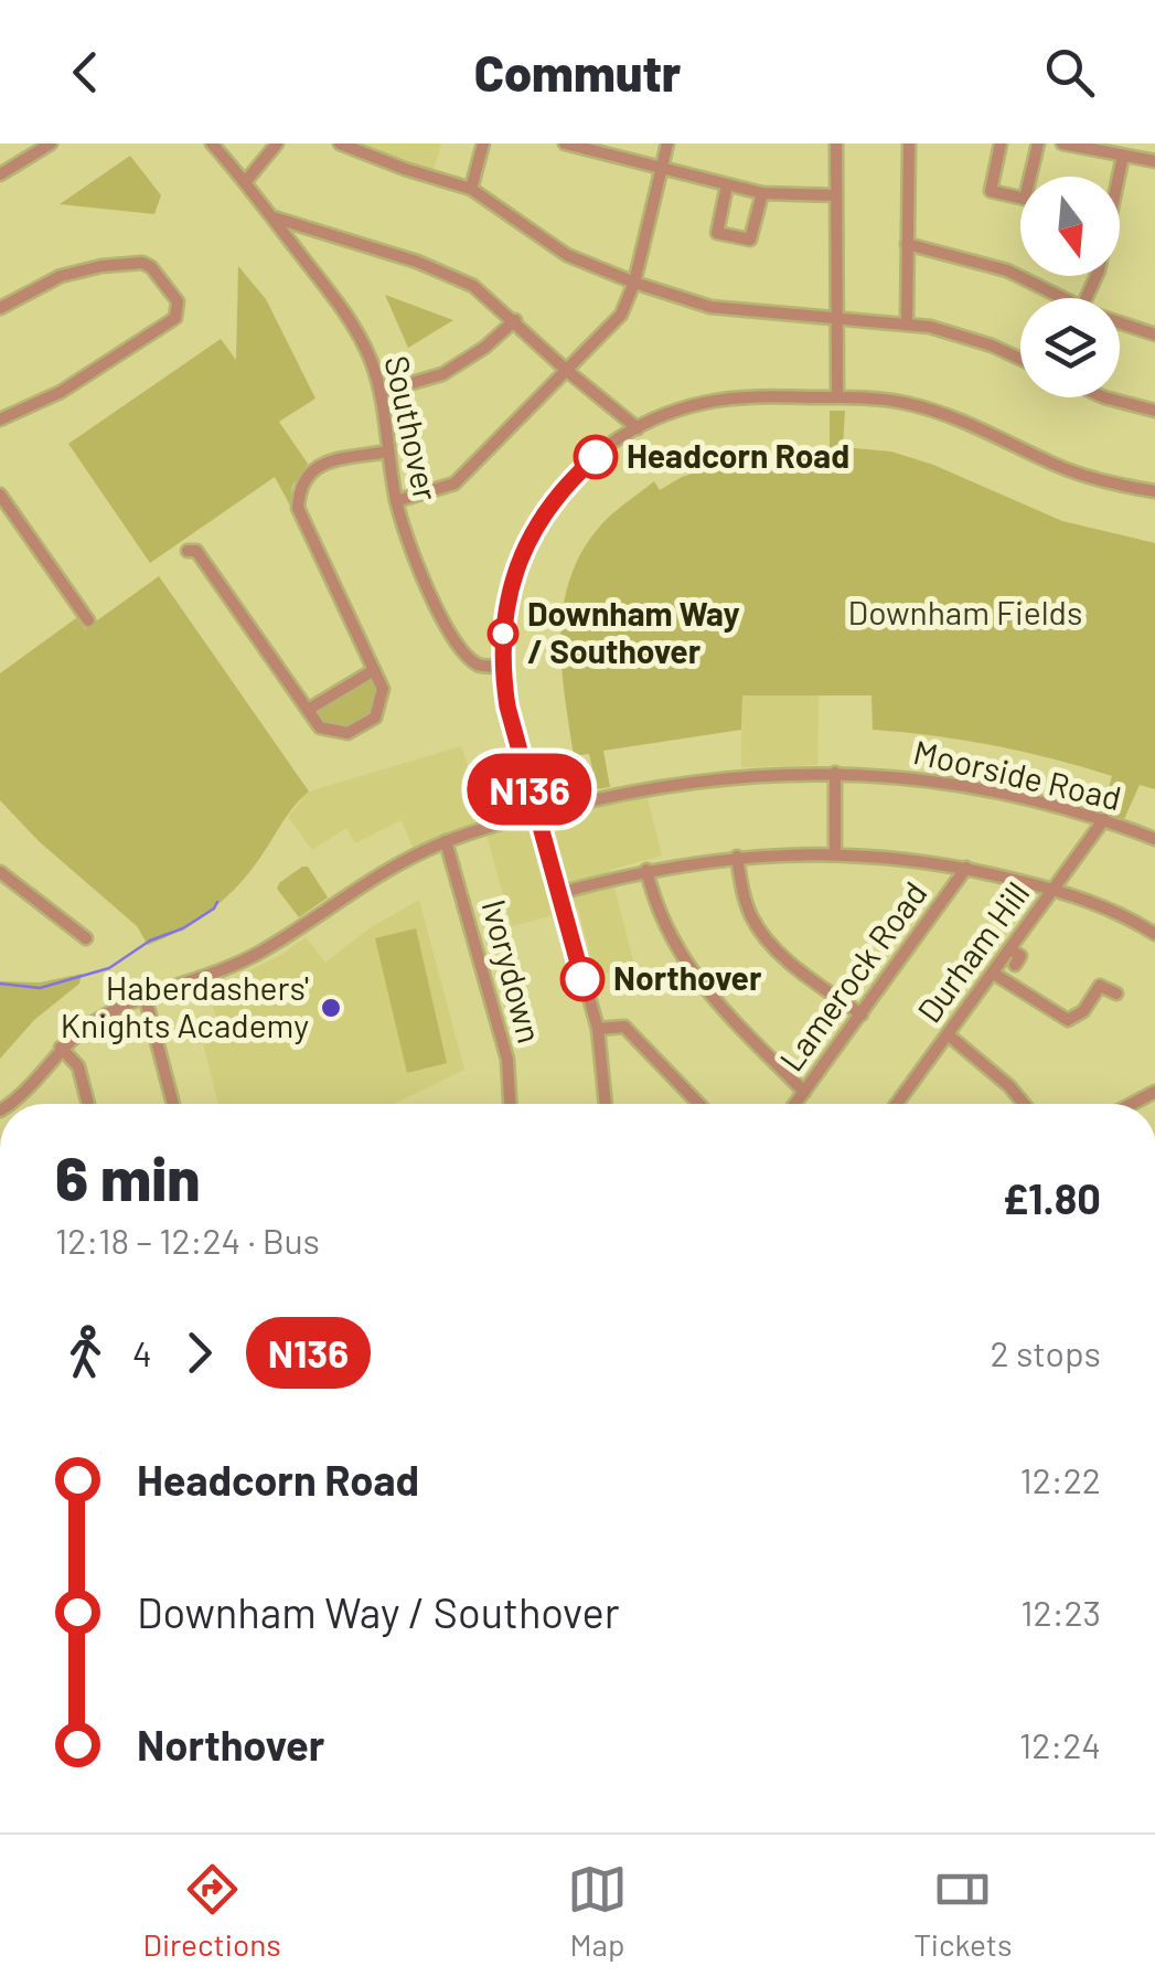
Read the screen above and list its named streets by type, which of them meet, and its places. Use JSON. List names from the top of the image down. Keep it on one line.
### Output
{"streets":{"street":["Southover","Moorside Road","Durham Hill","Ivorydown","Lamerock Road"]},"crossings":[["Moorside Road","Durham Hill"],["Moorside Road","Ivorydown"]],"parks":["Downham Fields"],"places":["Headcorn Road","Downham Way / Southover","Northover","Haberdashers' Knights Academy"],"lines":["bus line N136"],"north":"bottom","page":{"header":"Commutr","on_map":"N136","heading":["6 min","12:18 – 12:24 · Bus","£1.80"],"legs":["4","N136","2 stops"],"list":[{"name":"Headcorn Road","value":"12:22"},{"name":"Downham Way / Southover","value":"12:23"},{"name":"Northover","value":"12:24"}],"tabs":["Directions","Map","Tickets"]}}
